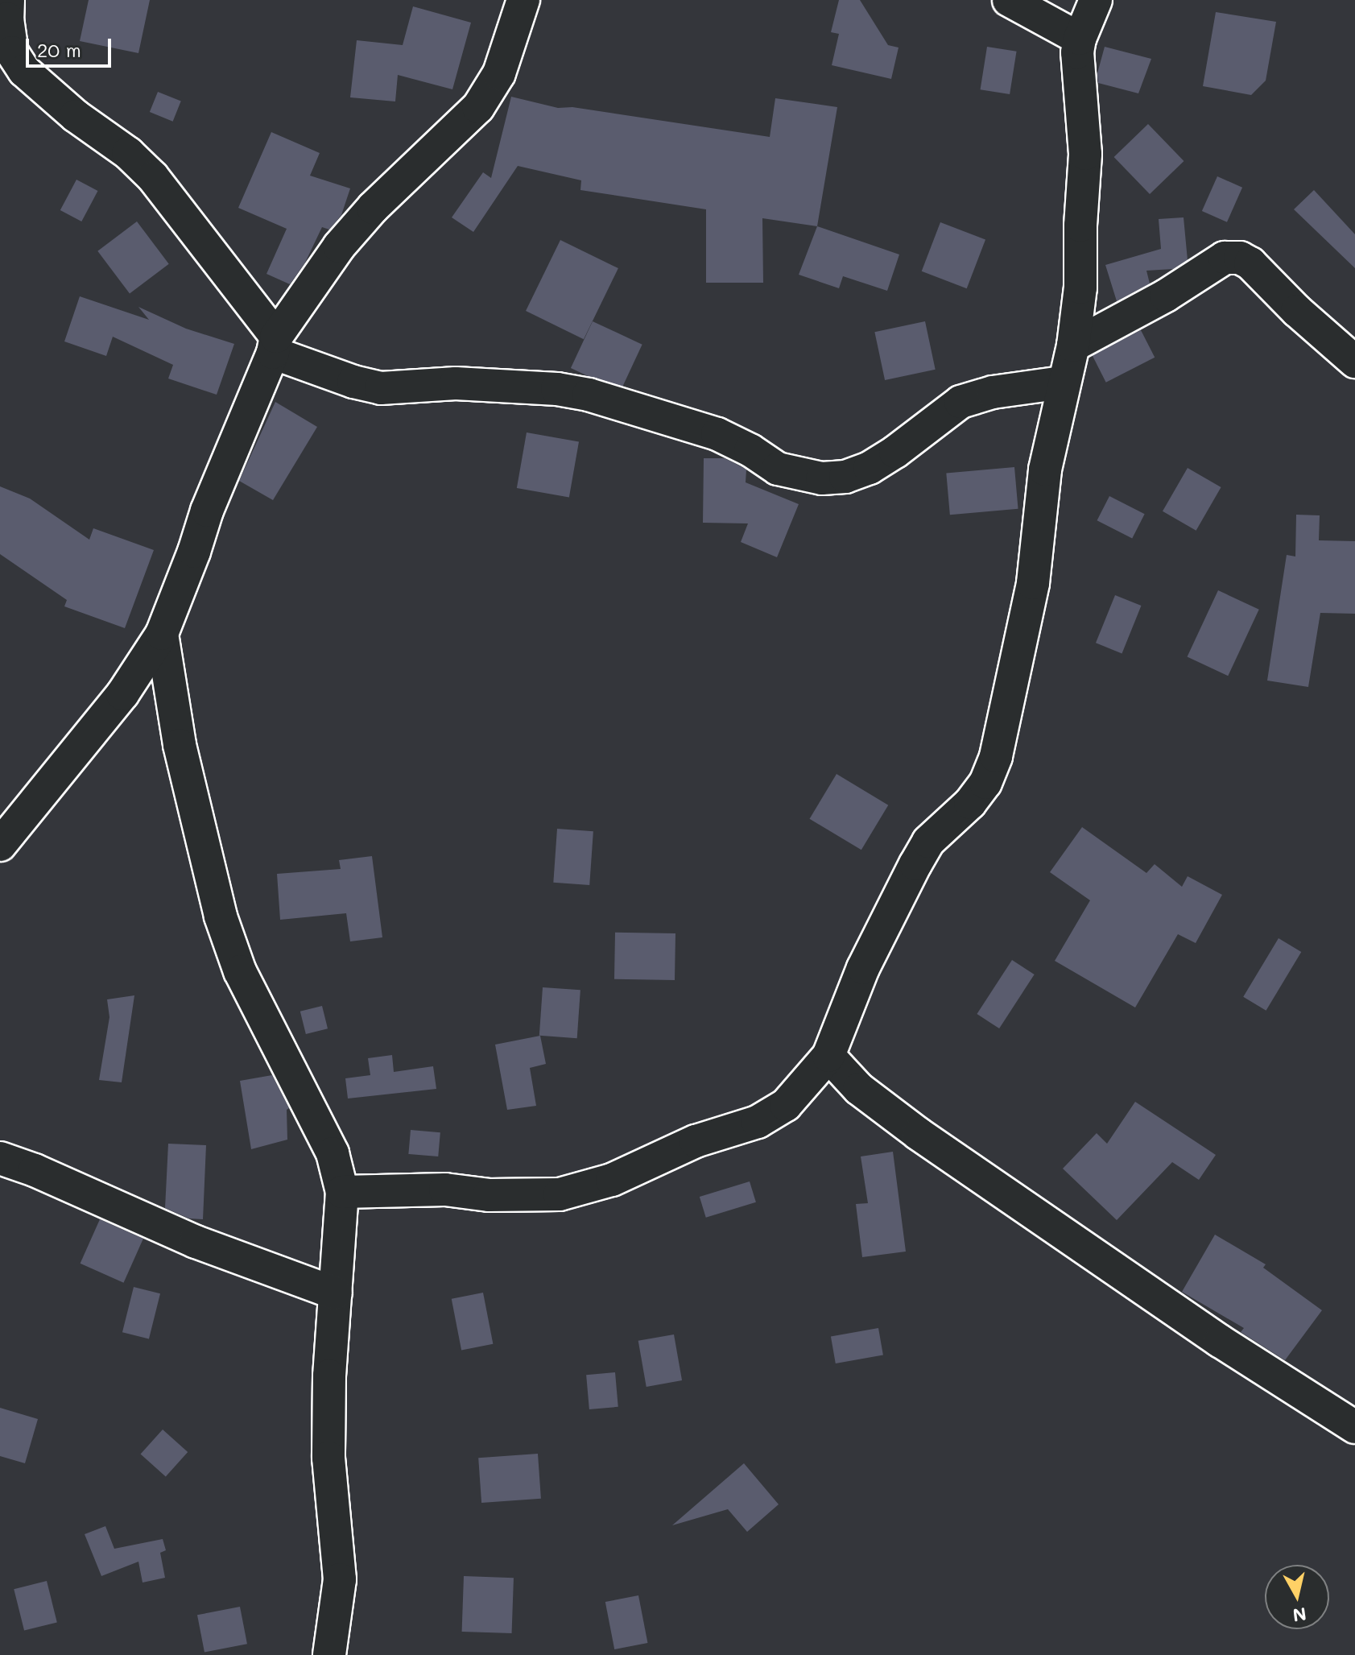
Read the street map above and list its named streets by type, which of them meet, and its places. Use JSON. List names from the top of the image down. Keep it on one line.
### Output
{"scale_bar":"20 m","north":"bottom"}
